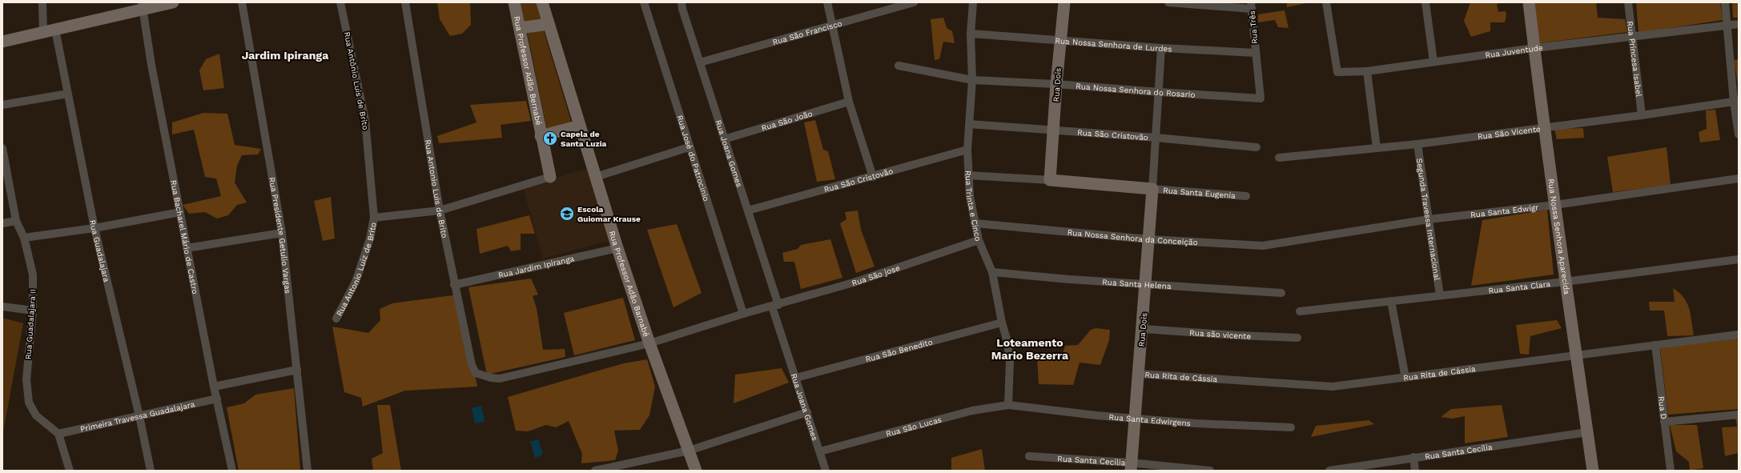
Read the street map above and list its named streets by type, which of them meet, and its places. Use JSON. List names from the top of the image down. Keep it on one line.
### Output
{"streets":{"main road":["Rua Professor Adão Bernabé","Rua Dois","Rua Nossa Senhora Aparecida","Rua Professor Adão Barnabé"],"street":["Rua Três","Rua São Francisco","Rua Nossa Senhora de Lurdes","Rua Juventude","Rua Princesa Isabel","Rua Antônio Luis de Brito","Rua Nossa Senhora do Rosario","Rua São João","Rua São Vicente","Rua São Cristovão","Rua Joana Gomes","Rua José do Patrocinio","Rua Antonio Luis de Brito","Rua Santa Eugenia","Rua Trinta e Cinco","Rua Santa Edwigr","Segunda Travessa Internacional","Rua Presidente Getulio Vargas","Rua Nossa Senhora da Conceição","Rua Bacharel Mário de Castro","Rua Guadalajara","Rua Jardim Ipiranga","Rua Antonio Luiz de Brito","Rua São jose","Rua Santa Helena","Rua Santa Clara","Rua Guadalajara II","Rua são vicente","Rua São Benedito","Rua Rita de Cássia","Rua D","Primeira Travessa Guadalajara","Rua Santa Edwirgens","Rua São Lucas","Rua Santa Cecília"]},"crossings":[["Rua Três","Rua Nossa Senhora de Lurdes"],["Rua Três","Rua Nossa Senhora do Rosario"],["Rua São Francisco","Rua Joana Gomes"],["Rua Nossa Senhora de Lurdes","Rua Dois"],["Rua Nossa Senhora de Lurdes","Rua Trinta e Cinco"],["Rua Juventude","Rua Princesa Isabel"],["Rua Juventude","Rua Nossa Senhora Aparecida"],["Rua Princesa Isabel","Rua São Vicente"],["Rua Antônio Luis de Brito","Rua Antonio Luiz de Brito"],["Rua Dois","Rua Nossa Senhora do Rosario"],["Rua Dois","Rua São Cristovão"],["Rua Dois","Rua Santa Eugenia"],["Rua Dois","Rua Nossa Senhora da Conceição"],["Rua Dois","Rua Santa Helena"],["Rua Dois","Rua são vicente"],["Rua Dois","Rua Rita de Cássia"],["Rua Dois","Rua Santa Edwirgens"],["Rua Dois","Rua Santa Cecília"],["Rua Nossa Senhora do Rosario","Rua Trinta e Cinco"],["Rua São João","Rua Joana Gomes"],["Rua São Vicente","Segunda Travessa Internacional"],["Rua São Vicente","Rua Nossa Senhora Aparecida"],["Rua São Cristovão","Rua Joana Gomes"],["Rua São Cristovão","Rua Trinta e Cinco"],["Rua Joana Gomes","Rua São jose"],["Rua Joana Gomes","Rua São Benedito"],["Rua Joana Gomes","Rua São Lucas"],["Rua José do Patrocinio","Rua São jose"],["Rua Antonio Luis de Brito","Rua Jardim Ipiranga"],["Rua Antonio Luis de Brito","Rua São jose"],["Rua Trinta e Cinco","Rua Nossa Senhora da Conceição"],["Rua Trinta e Cinco","Rua São jose"],["Rua Trinta e Cinco","Rua Santa Helena"],["Rua Trinta e Cinco","Rua São Benedito"],["Rua Trinta e Cinco","Rua Santa Edwirgens"],["Rua Trinta e Cinco","Rua São Lucas"],["Rua Santa Edwigr","Segunda Travessa Internacional"],["Rua Santa Edwigr","Rua Nossa Senhora da Conceição"],["Rua Santa Edwigr","Rua Nossa Senhora Aparecida"],["Segunda Travessa Internacional","Rua Santa Clara"],["Rua Bacharel Mário de Castro","Primeira Travessa Guadalajara"],["Rua Nossa Senhora Aparecida","Rua Santa Clara"],["Rua Nossa Senhora Aparecida","Rua Rita de Cássia"],["Rua Nossa Senhora Aparecida","Rua Santa Cecília"],["Rua Guadalajara","Primeira Travessa Guadalajara"],["Rua Jardim Ipiranga","Rua Professor Adão Barnabé"],["Rua São jose","Rua Professor Adão Barnabé"],["Rua Guadalajara II","Primeira Travessa Guadalajara"],["Rua Rita de Cássia","Rua D"],["Rua Santa Edwirgens","Rua São Lucas"]],"districts":["Jardim Ipiranga","Loteamento Mario Bezerra"],"places":{"church":["Capela de Santa Luzia"],"school or university":["Escola Guiomar Krause"]}}
